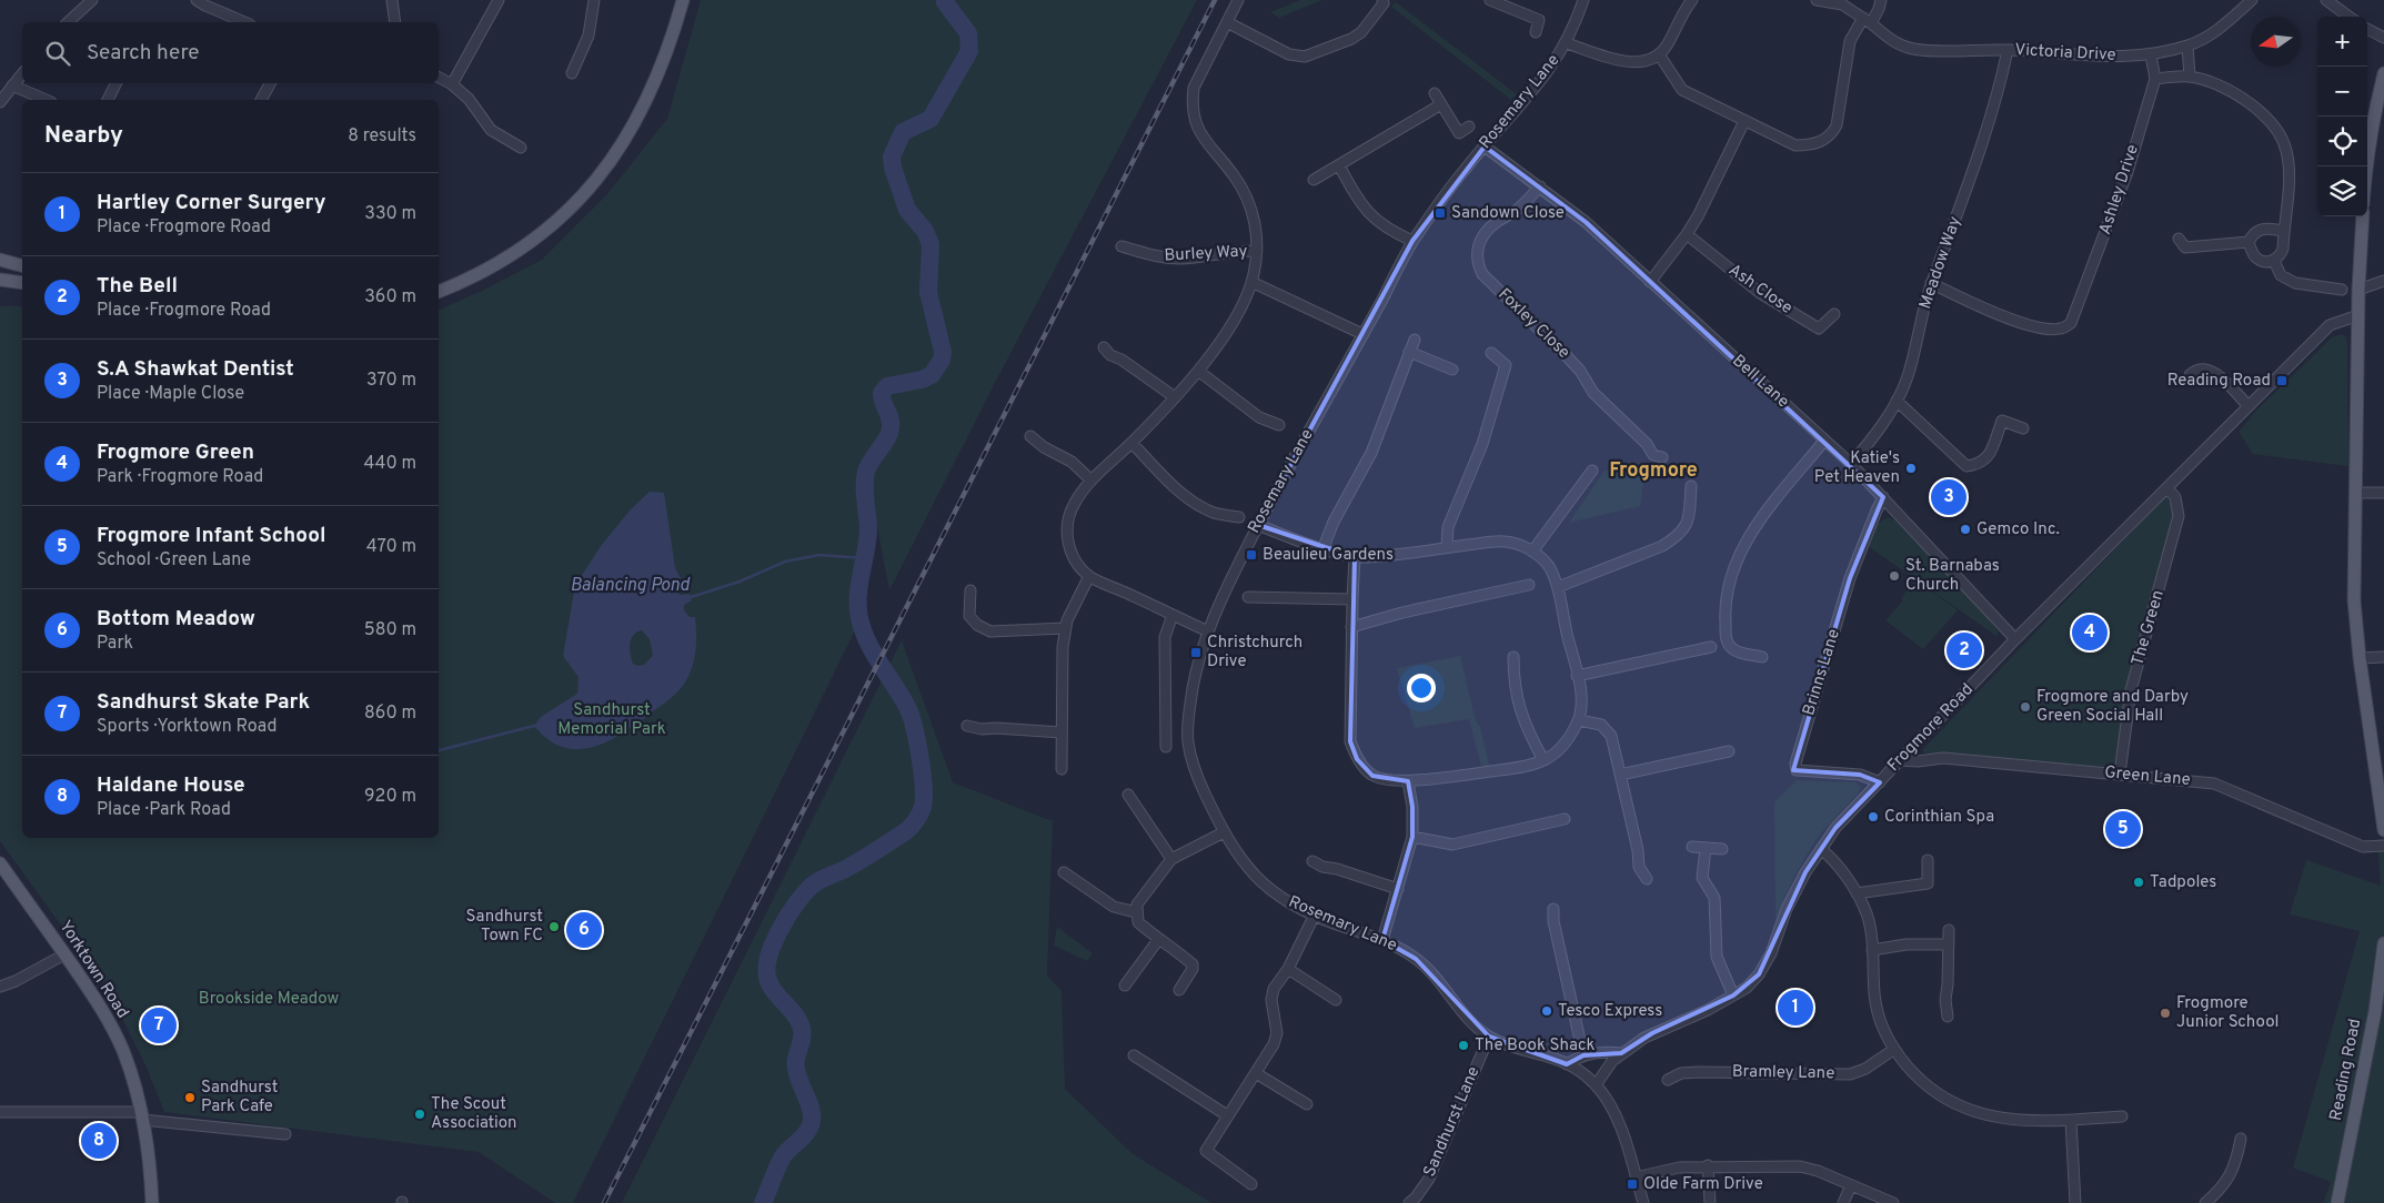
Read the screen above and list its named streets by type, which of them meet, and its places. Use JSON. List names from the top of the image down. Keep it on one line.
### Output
{"streets":{"main road":["Yorktown Road","Reading Road"],"street":["Victoria Drive","Rosemary Lane","Ashley Drive","Burley Way","Meadow Way","Ash Close","Foxley Close","Bell Lane","The Green","Brinns Lane","Frogmore Road","Green Lane","Bramley Lane","Sandhurst Lane"]},"crossings":[["Victoria Drive","Ashley Drive"],["Victoria Drive","Meadow Way"],["Rosemary Lane","Bell Lane"],["Rosemary Lane","Frogmore Road"],["Rosemary Lane","Sandhurst Lane"],["Ashley Drive","Meadow Way"],["Meadow Way","Bell Lane"],["Foxley Close","Bell Lane"],["Bell Lane","Brinns Lane"],["Bell Lane","Frogmore Road"],["The Green","Frogmore Road"],["The Green","Green Lane"],["Brinns Lane","Frogmore Road"],["Frogmore Road","Green Lane"]],"districts":["Frogmore"],"water":["Balancing Pond"],"parks":["Sandhurst Memorial Park","Brookside Meadow"],"places":{"transit":["Sandown Close","Reading Road","Beaulieu Gardens","Christchurch Drive","Olde Farm Drive"],"other":["Katie's Pet Heaven","Gemco Inc.","St. Barnabas Church","Frogmore and Darby Green Social Hall","Corinthian Spa","Tadpoles","Sandhurst Town FC","Tesco Express","Frogmore Junior School","The Book Shack","Sandhurst Park Cafe","The Scout Association"]},"north":"left","page":{"map_buttons":["+","−"],"search":"Search here","heading":["Nearby","8 results"],"list":[{"mark":"1","name":"Hartley Corner Surgery","note":"Place · Frogmore Road","value":"330 m"},{"mark":"2","name":"The Bell","note":"Place · Frogmore Road","value":"360 m"},{"mark":"3","name":"S.A Shawkat Dentist","note":"Place · Maple Close","value":"370 m"},{"mark":"4","name":"Frogmore Green","note":"Park · Frogmore Road","value":"440 m"},{"mark":"5","name":"Frogmore Infant School","note":"School · Green Lane","value":"470 m"},{"mark":"6","name":"Bottom Meadow","note":"Park","value":"580 m"},{"mark":"7","name":"Sandhurst Skate Park","note":"Sports · Yorktown Road","value":"860 m"},{"mark":"8","name":"Haldane House","note":"Place · Park Road","value":"920 m"}],"pins":["3","4","2","5","6","1","7","8"]}}
